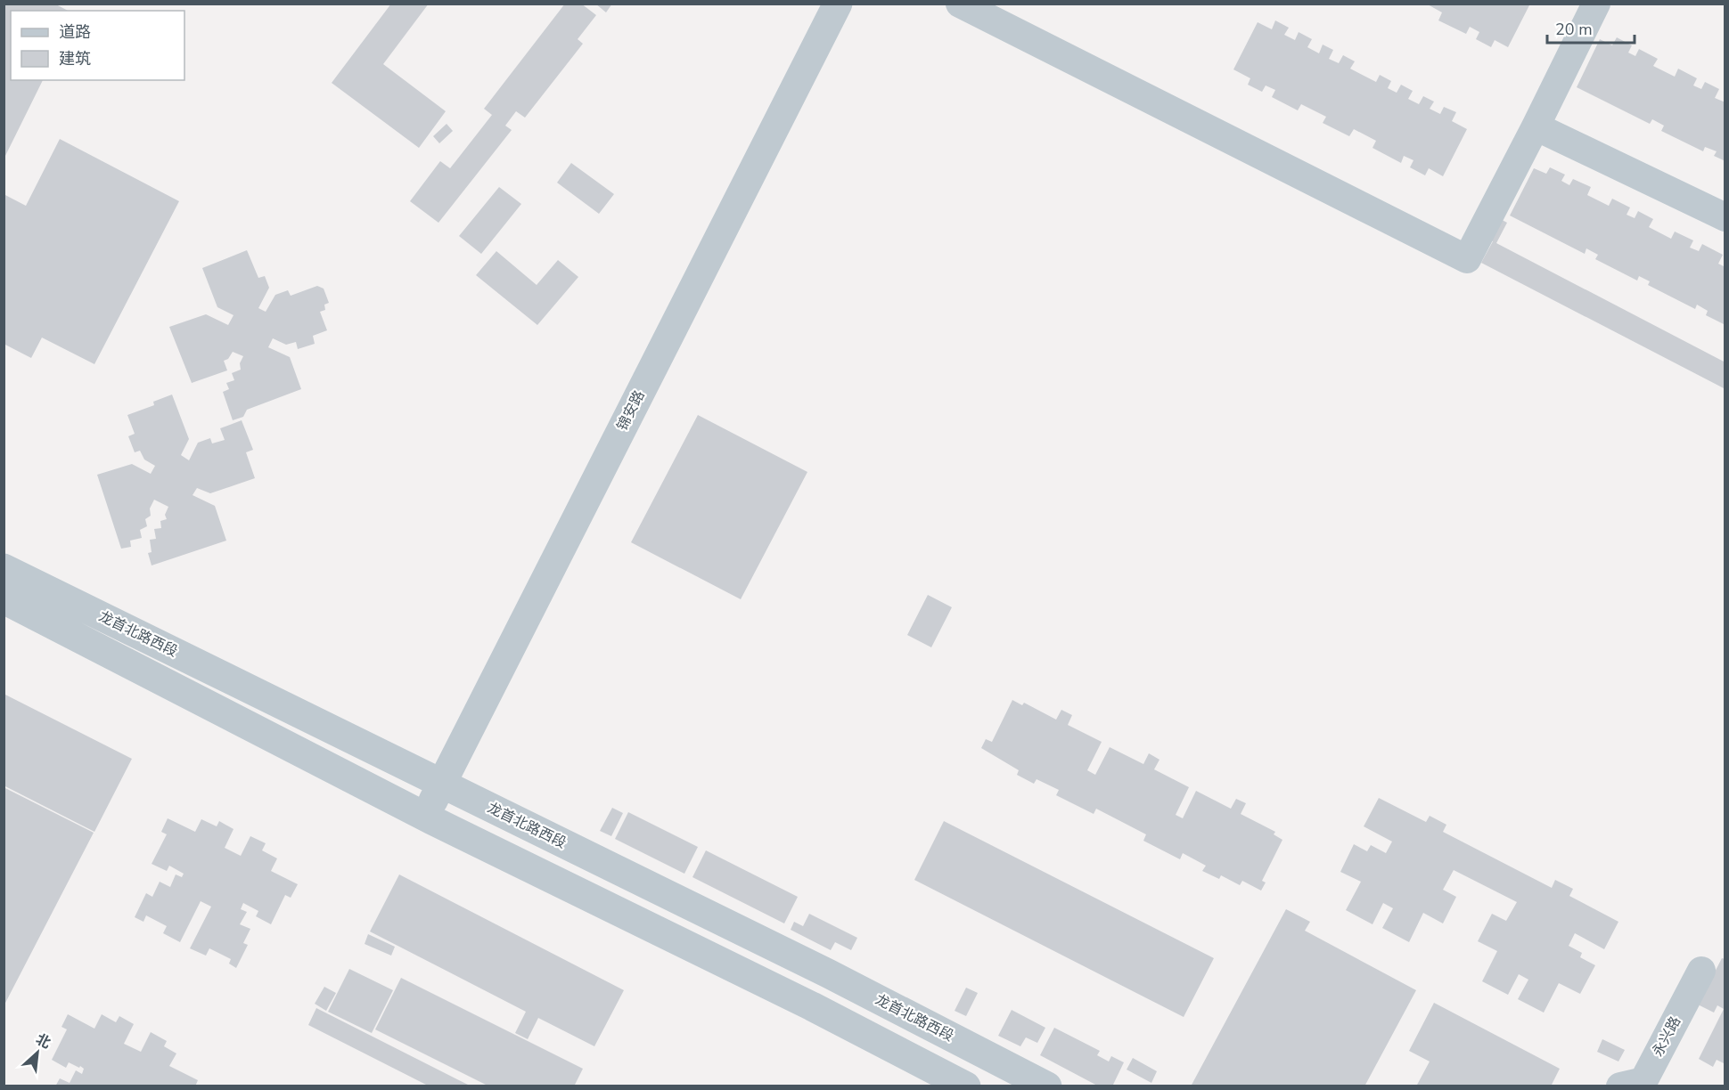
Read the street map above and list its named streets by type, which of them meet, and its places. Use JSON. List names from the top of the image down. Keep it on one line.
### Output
{"streets":{"street":["锦安路","龙首北路西段","永兴路"]},"crossings":[["锦安路","龙首北路西段"]],"legend":["道路","建筑"],"scale_bar":"20 m","north":"top right"}
